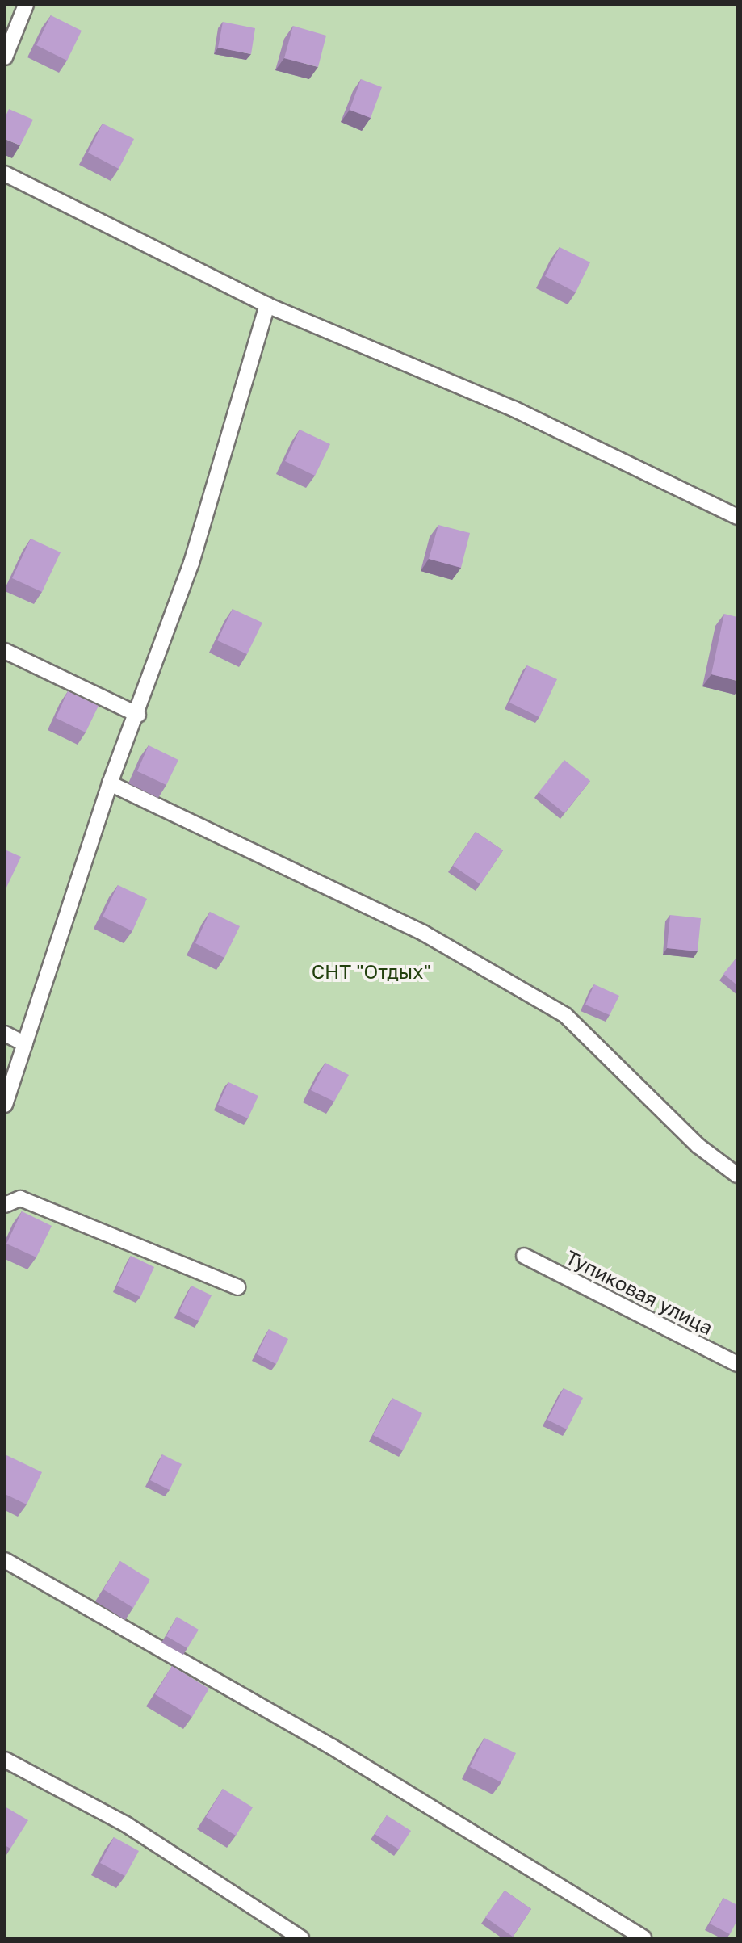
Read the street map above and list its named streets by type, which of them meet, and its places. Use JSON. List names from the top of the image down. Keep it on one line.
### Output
{"streets":{"lane":["Тупиковая улица"]},"parks":["СНТ \"Отдых\""]}
